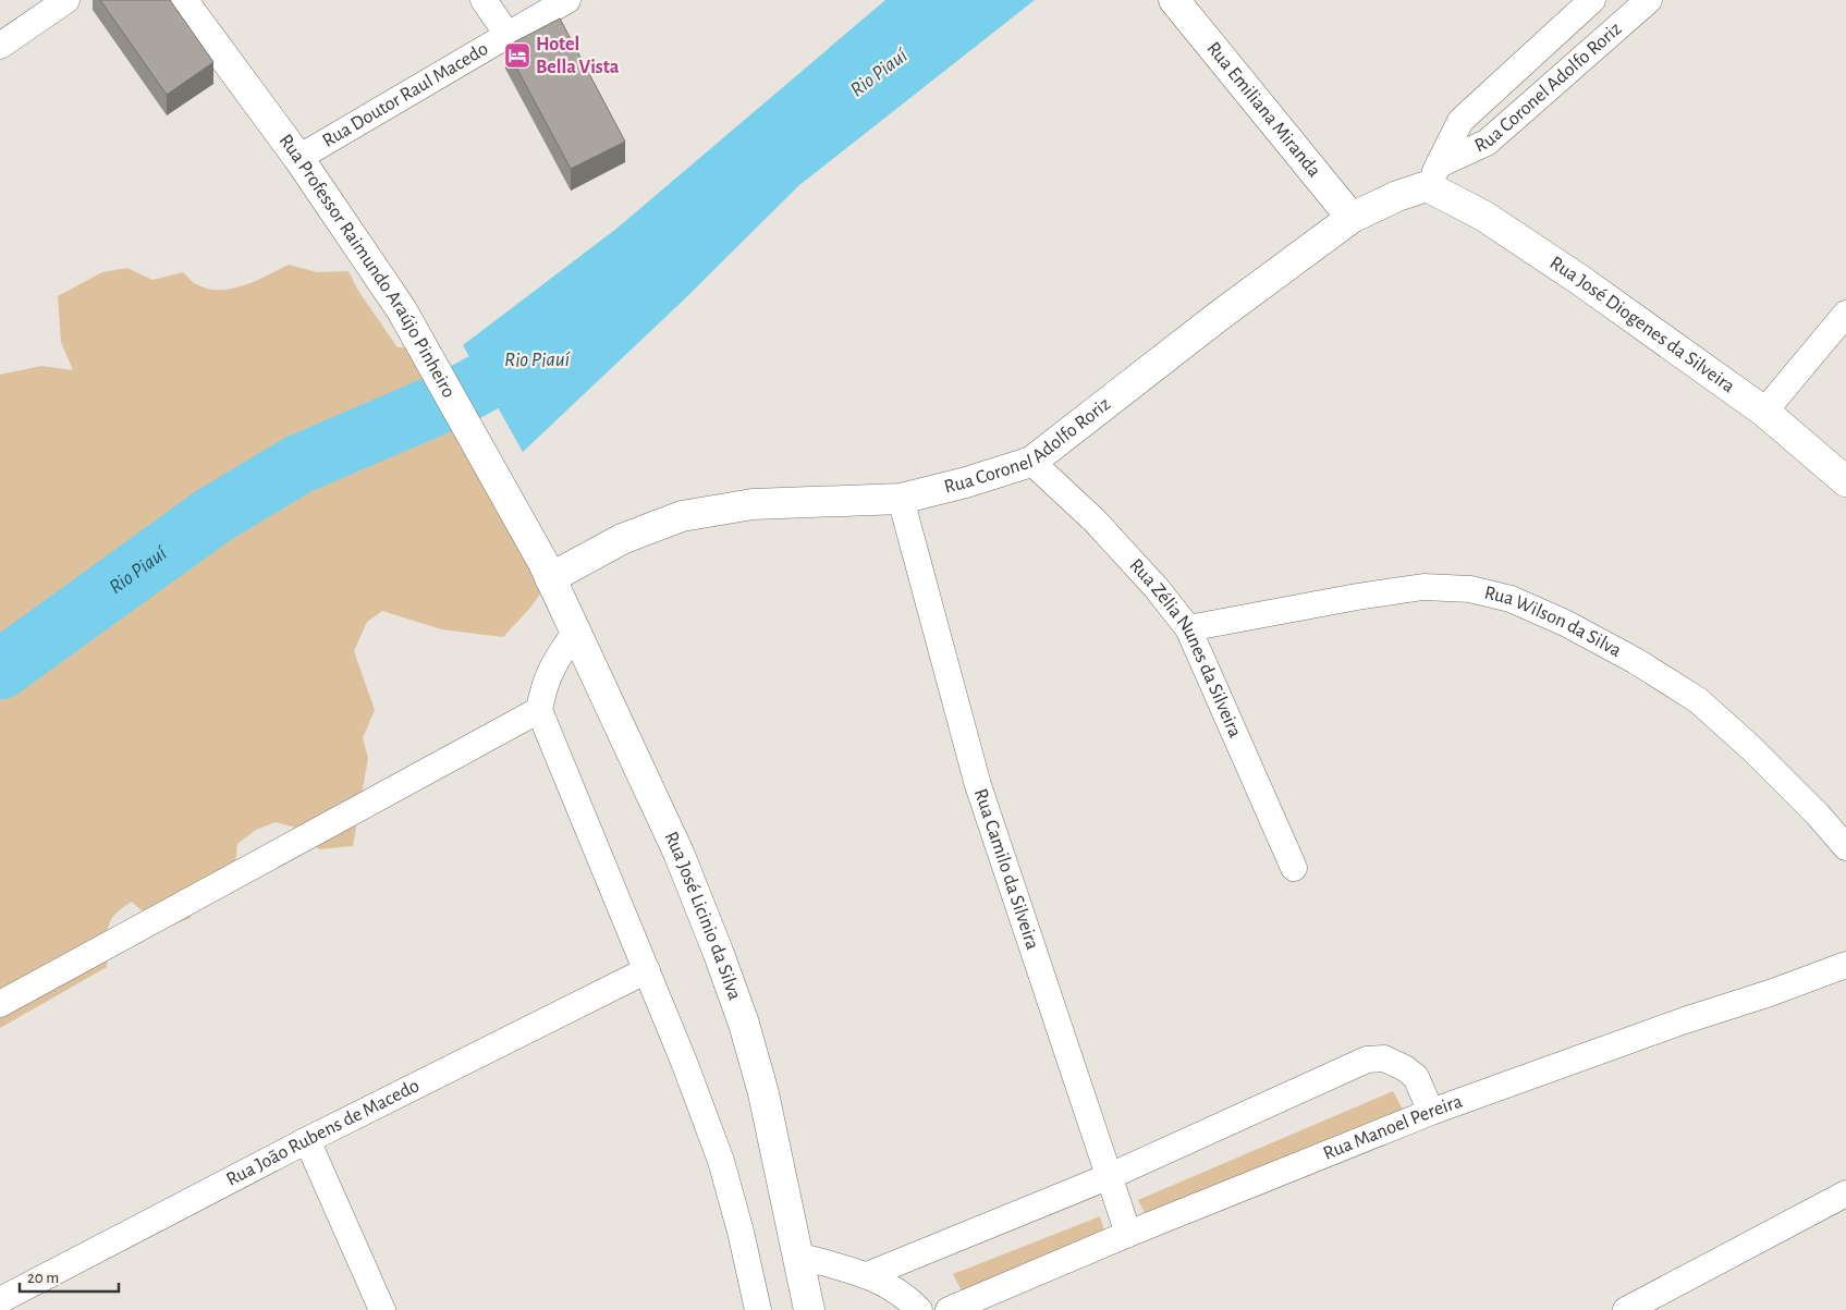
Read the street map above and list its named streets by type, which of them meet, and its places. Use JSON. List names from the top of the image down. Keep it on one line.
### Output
{"streets":{"street":["Rua Coronel Adolfo Roriz","Rua Doutor Raul Macedo","Rua Emiliana Miranda","Rua Professor Raimundo Araújo Pinheiro","Rua José Diogenes da Silveira","Rua Wilson da Silva","Rua Zélia Nunes da Silveira","Rua Camilo da Silveira","Rua José Licinio da Silva","Rua Manoel Pereira","Rua João Rubens de Macedo"]},"crossings":[["Rua Coronel Adolfo Roriz","Rua Emiliana Miranda"],["Rua Coronel Adolfo Roriz","Rua José Diogenes da Silveira"],["Rua Coronel Adolfo Roriz","Rua Zélia Nunes da Silveira"],["Rua Coronel Adolfo Roriz","Rua Camilo da Silveira"],["Rua Coronel Adolfo Roriz","Rua José Licinio da Silva"],["Rua Doutor Raul Macedo","Rua Professor Raimundo Araújo Pinheiro"],["Rua Professor Raimundo Araújo Pinheiro","Rua José Licinio da Silva"],["Rua Wilson da Silva","Rua Zélia Nunes da Silveira"],["Rua Camilo da Silveira","Rua Manoel Pereira"]],"water":["Rio Piauí"],"places":{"hotel":["Hotel Bella Vista"]},"scale_bar":"20 m"}
